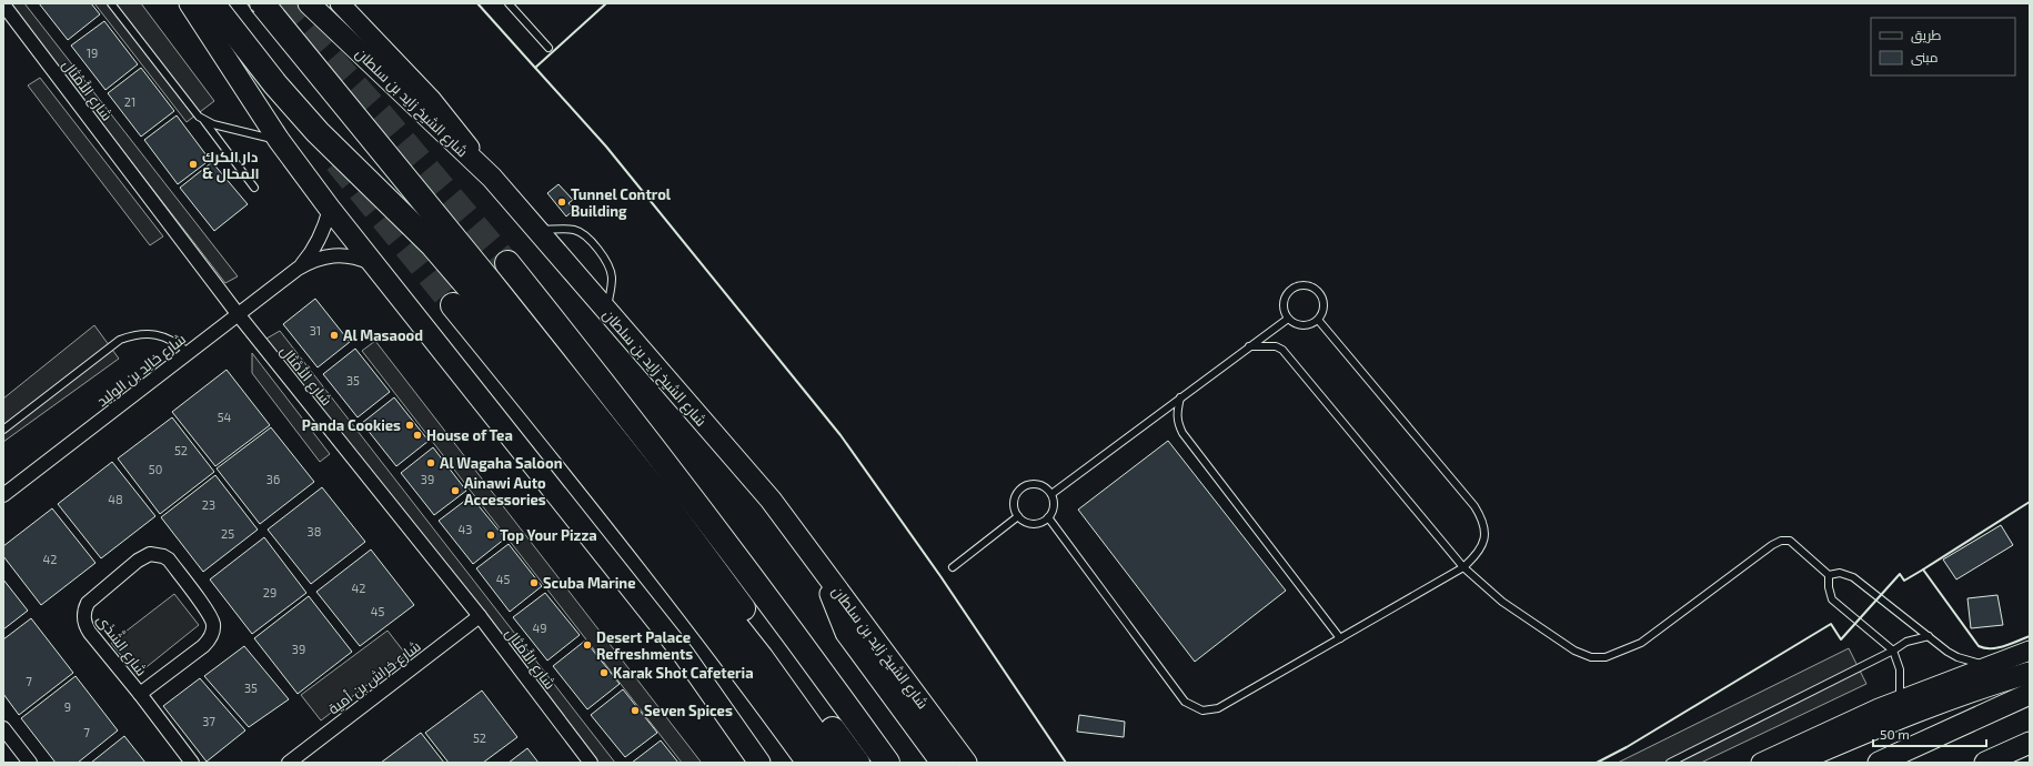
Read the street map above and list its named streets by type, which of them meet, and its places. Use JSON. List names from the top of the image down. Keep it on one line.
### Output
{"streets":{"main road":["شارع الشيخ زايد بن سلطان"],"street":["شارع الأَمْثال","شارع خالِد بن الوليد","شارع الشَّذَى","شارع خراش بن أمية"]},"crossings":[["شارع الأَمْثال","شارع خالِد بن الوليد"],["شارع الأَمْثال","شارع خراش بن أمية"]],"places":["دار الكرك & المحال","Tunnel Control Building","Al Masaood","Panda Cookies","House of Tea","Al Wagaha Saloon","Ainawi Auto Accessories","Top Your Pizza","Scuba Marine","Desert Palace Refreshments","Karak Shot Cafeteria","Seven Spices"],"house_numbers":["19","21","31","35","54","52","50","36","39","48","23","43","38","25","42","45","42","29","45","49","39","7","35","9","37","7","52"],"legend":["طريق","مبنى"],"scale_bar":"50 m"}
